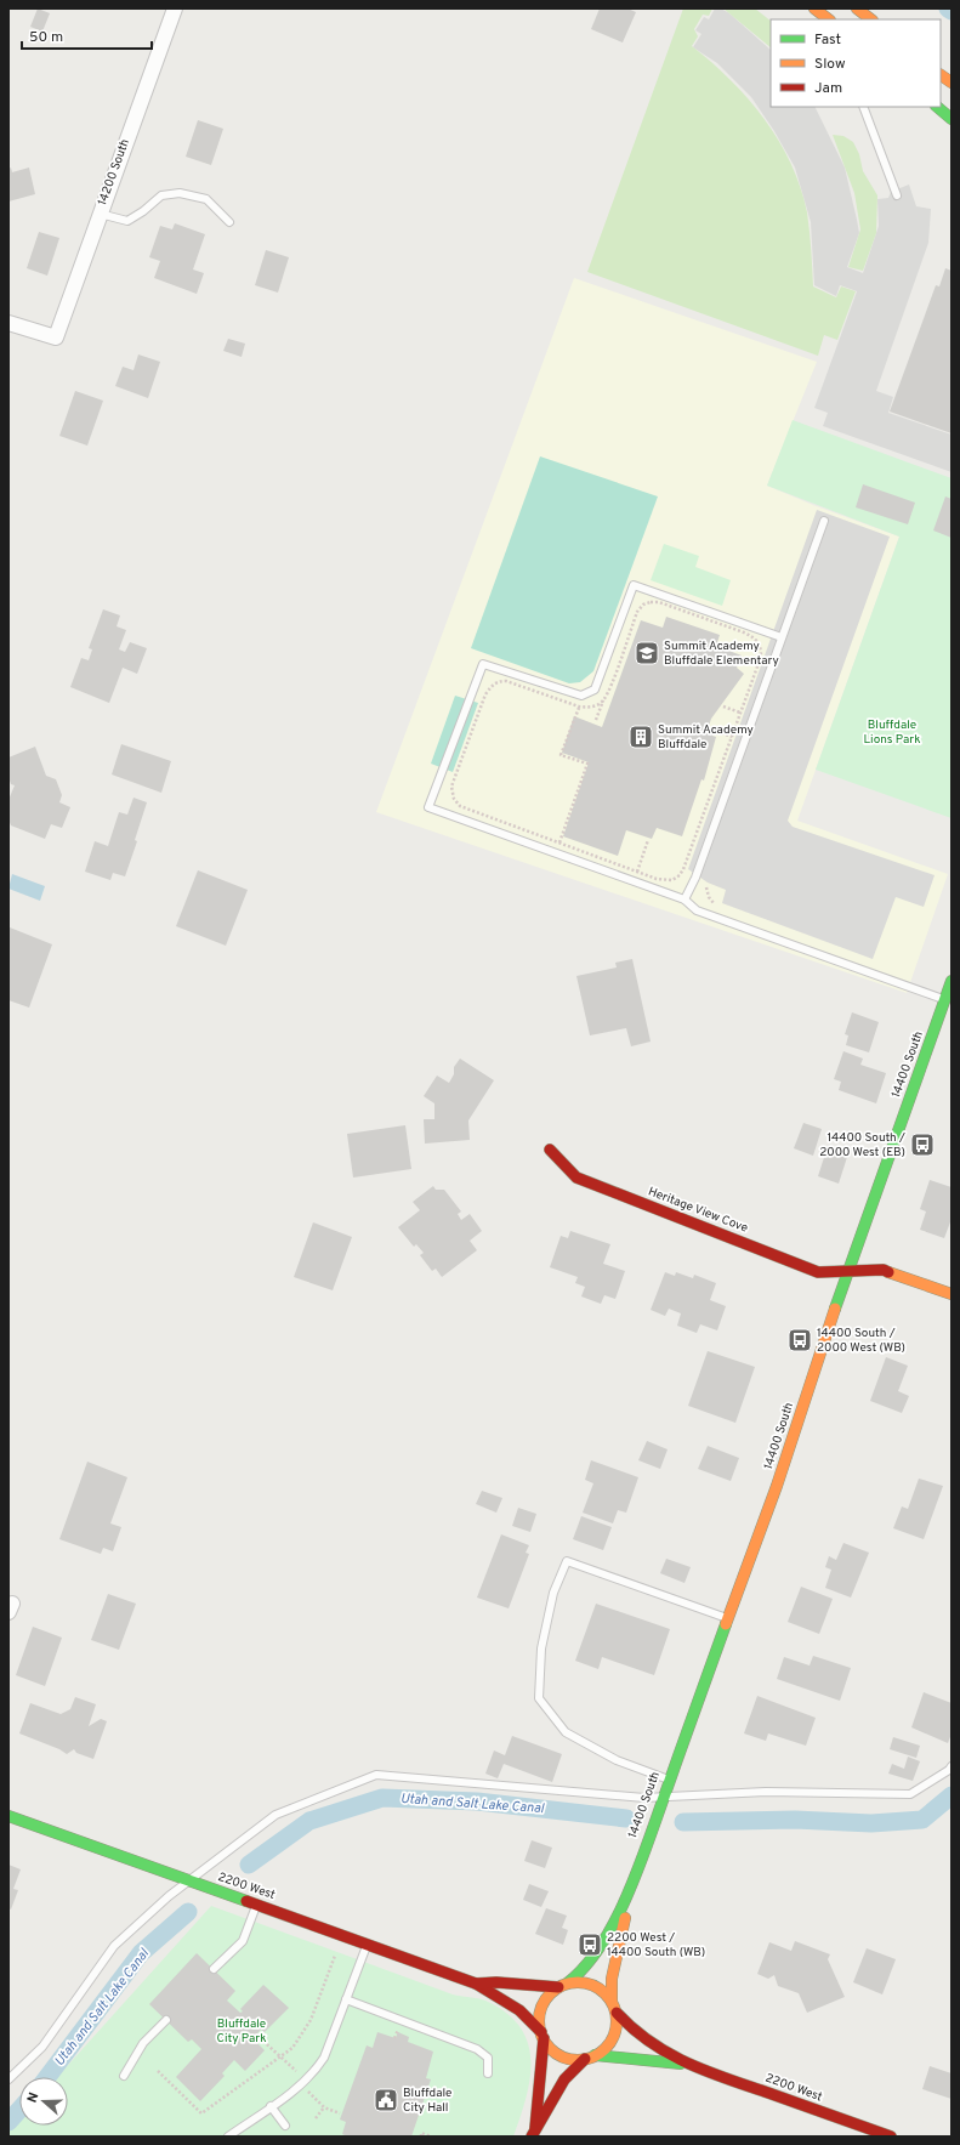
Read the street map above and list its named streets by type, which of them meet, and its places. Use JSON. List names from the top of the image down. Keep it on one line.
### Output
{"streets":{"main road":["14400 South","Heritage View Cove","2200 West"],"street":["14200 South"]},"crossings":[["14400 South","Heritage View Cove"],["14400 South","2200 West"]],"water":["Utah and Salt Lake Canal"],"parks":["Bluffdale Lions Park","Bluffdale City Park"],"places":{"school or university":["Summit Academy Bluffdale Elementary"],"building":["Summit Academy Bluffdale"],"bus stop":["14400 South / 2000 West (EB)","14400 South / 2000 West (WB)","2200 West / 14400 South (WB)"],"public building":["Bluffdale City Hall"]},"legend":["Fast","Slow","Jam"],"scale_bar":"50 m","north":"left"}
